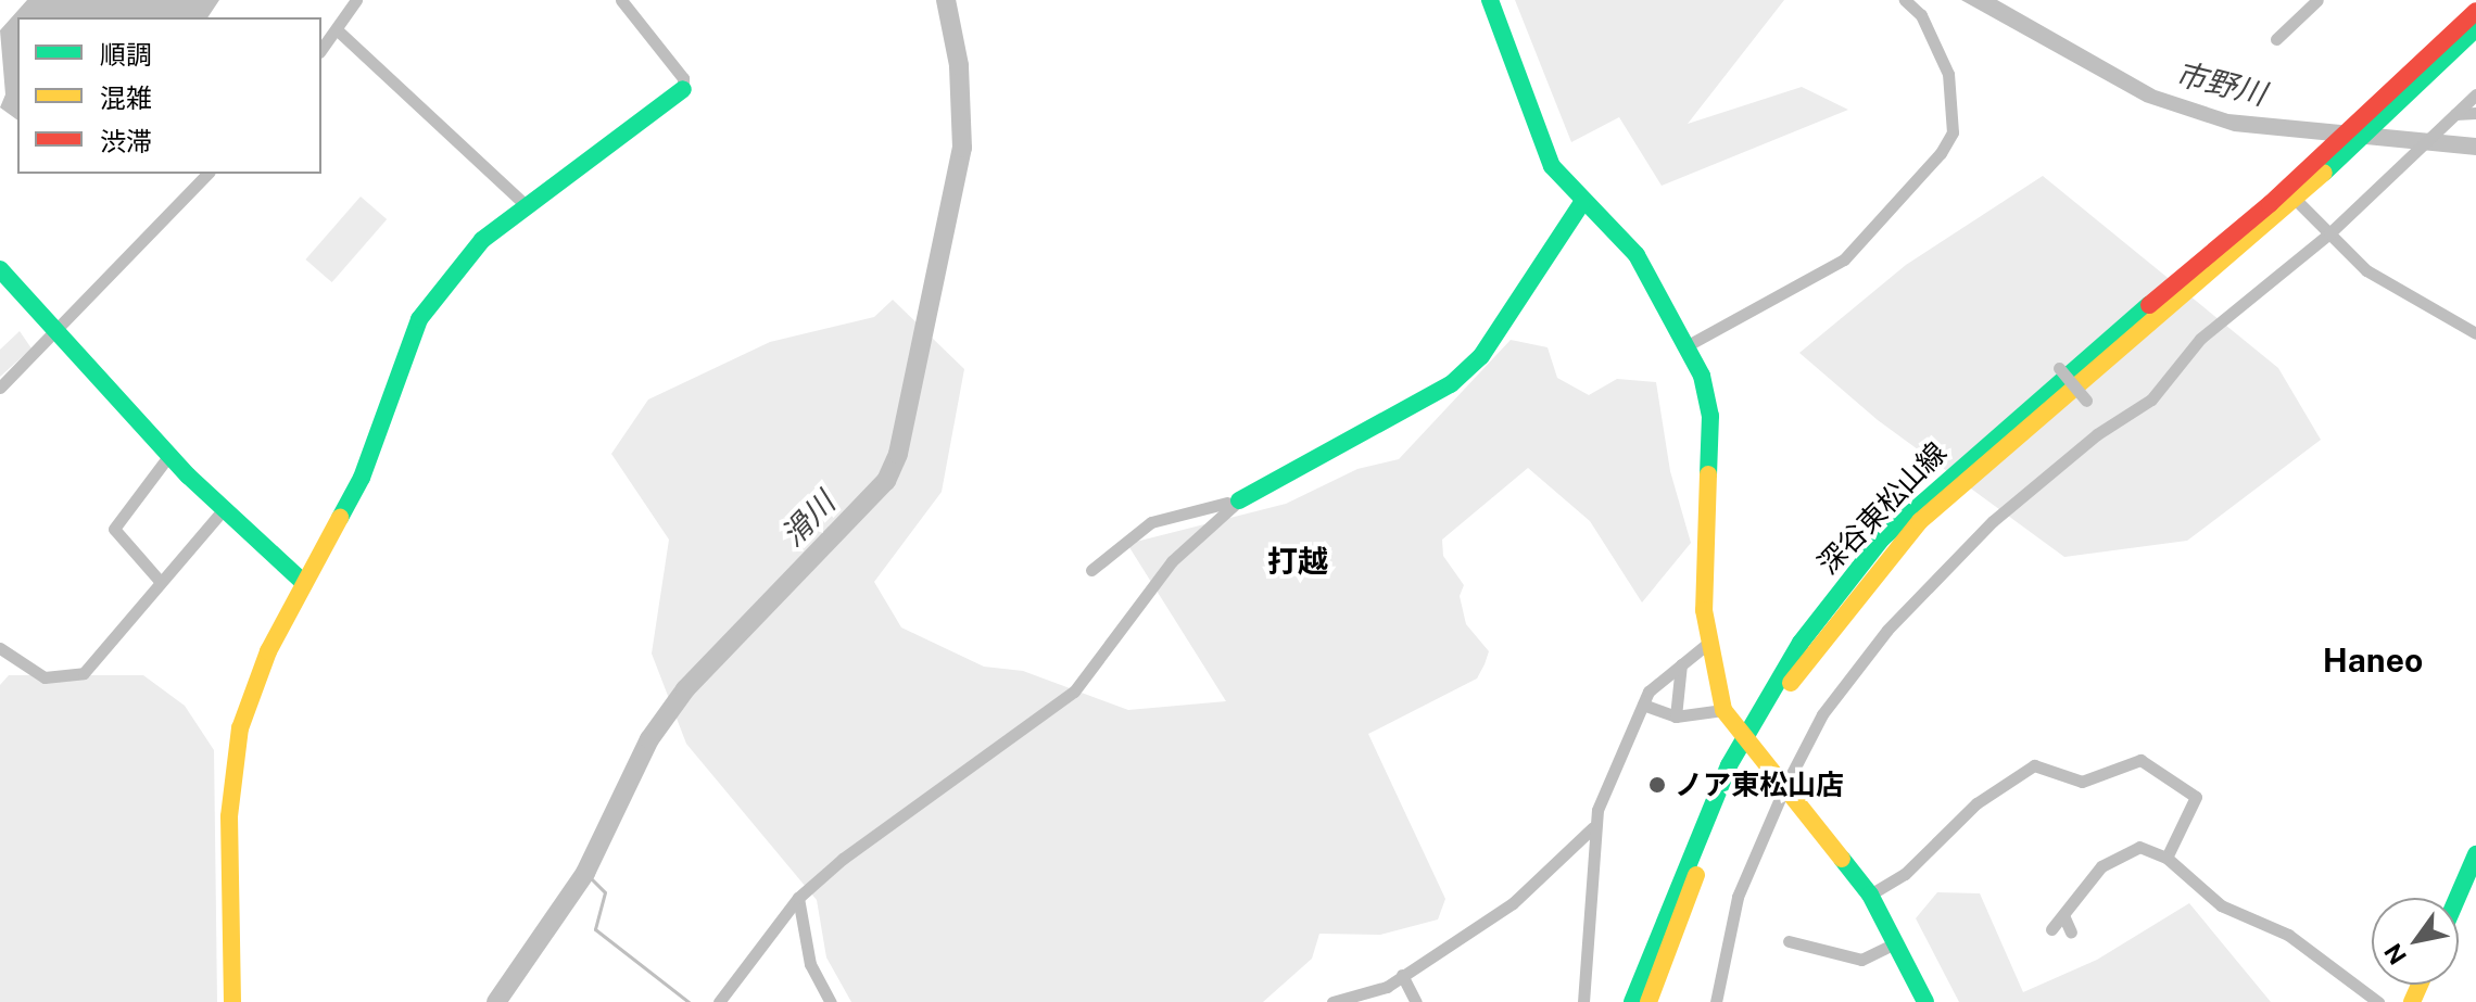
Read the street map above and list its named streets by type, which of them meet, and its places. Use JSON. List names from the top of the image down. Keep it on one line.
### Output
{"streets":{"street":["深谷東松山線"]},"districts":["打越","Haneo"],"water":["市野川","滑川"],"places":["ノア東松山店"],"legend":["順調","混雑","渋滞"],"north":"bottom left"}
